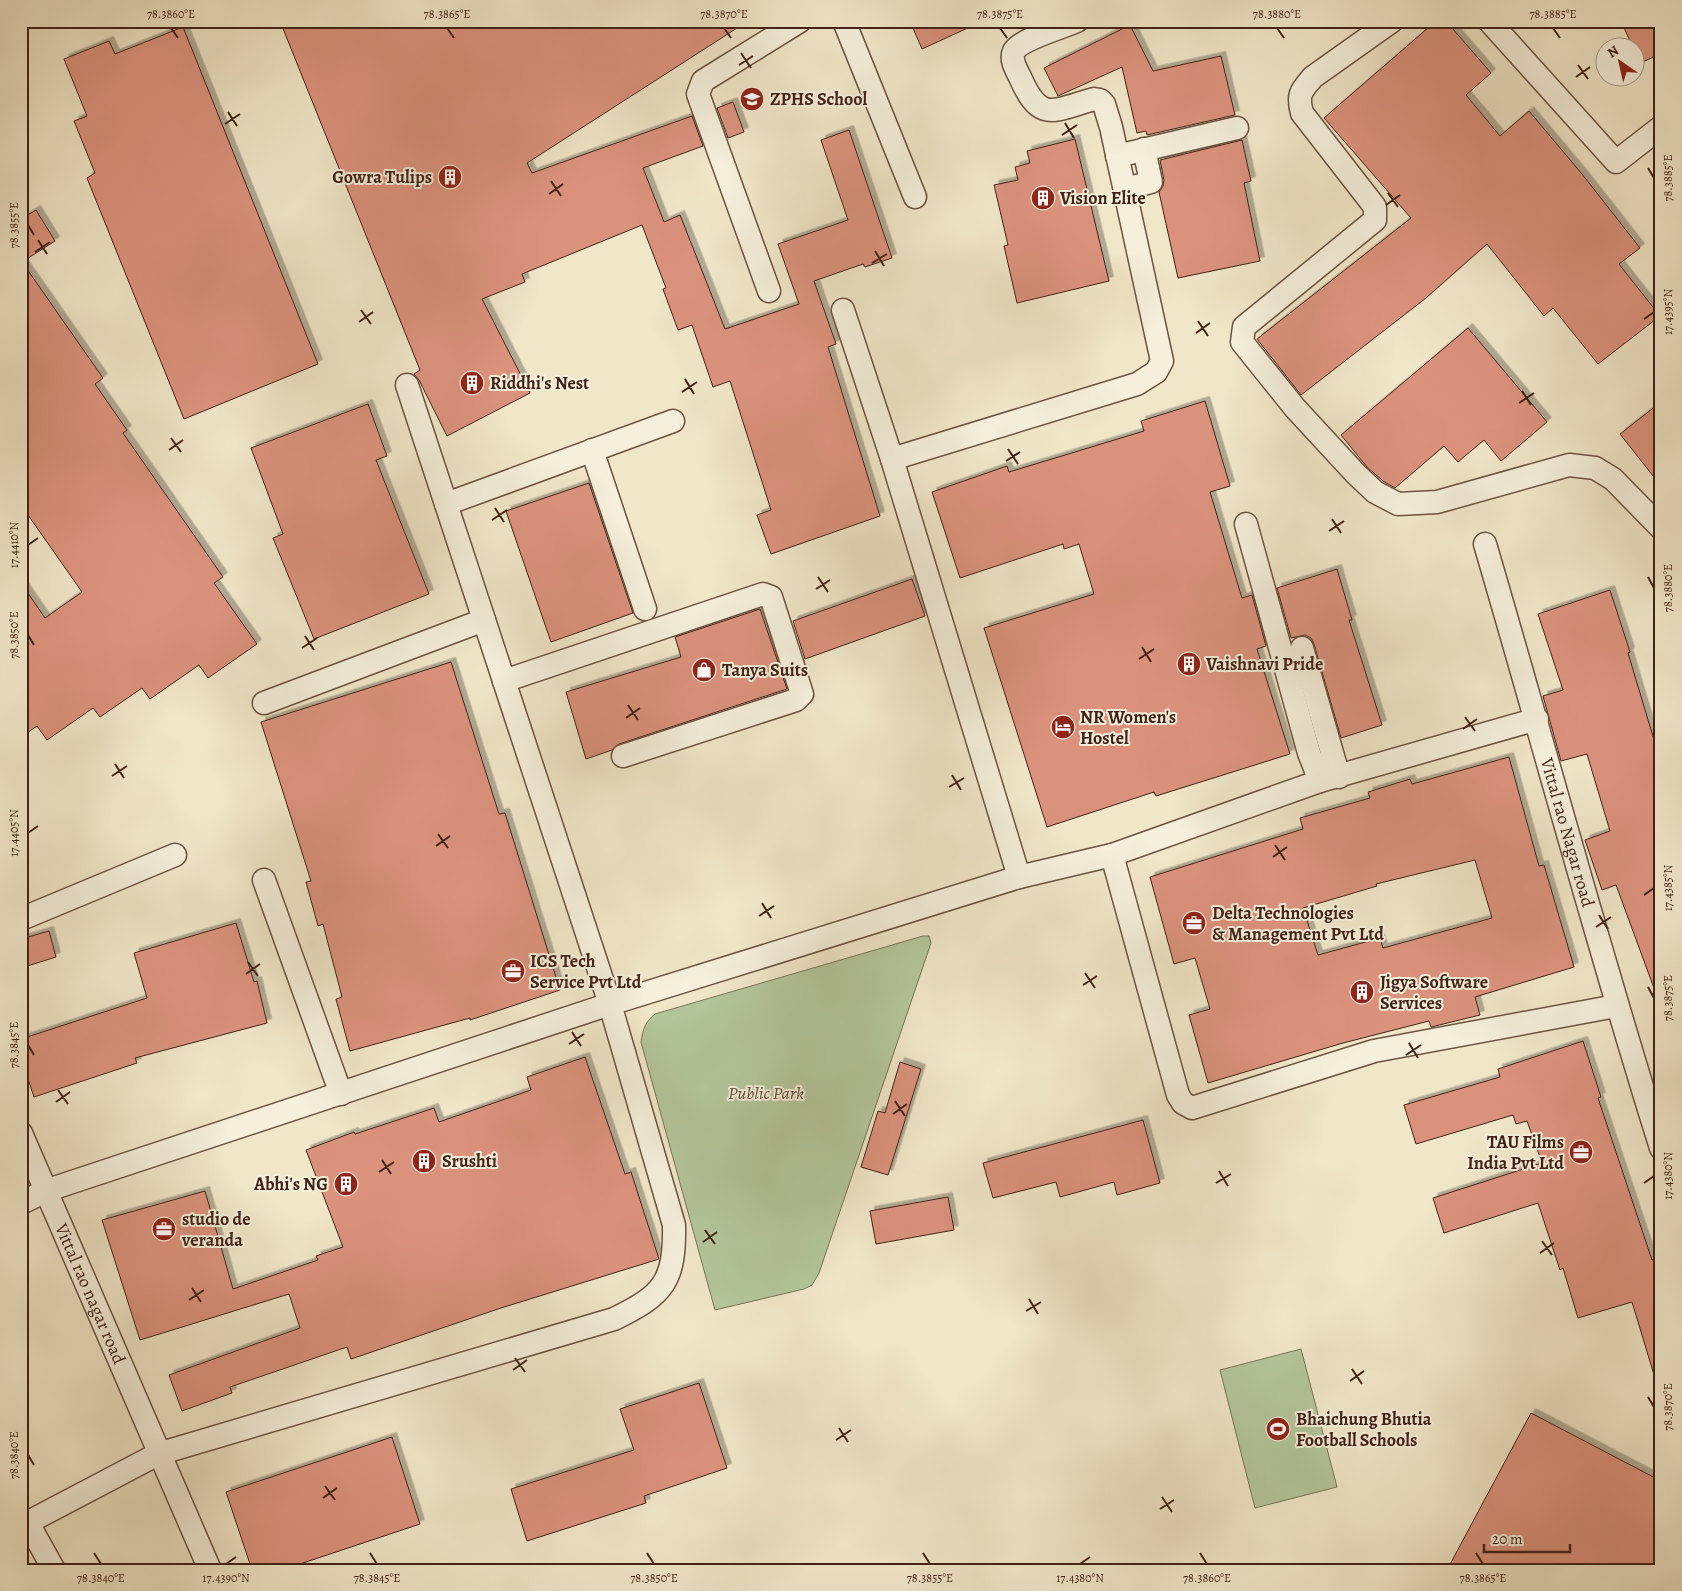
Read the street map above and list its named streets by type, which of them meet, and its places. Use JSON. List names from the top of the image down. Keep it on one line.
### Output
{"streets":{"street":["Vittal rao Nagar road","Vittal rao nagar road"]},"parks":["Public Park"],"places":{"school or university":["ZPHS School"],"building":["Gowra Tulips","Vision Elite","Riddhi's Nest","Vaishnavi Pride","Jigya Software Services","Srushti","Abhi's NG"],"shop":["Tanya Suits"],"hotel":["NR Women's Hostel"],"office":["Delta Technologies & Management Pvt Ltd","ICS Tech Service Pvt Ltd","TAU Films India Pvt Ltd","studio de veranda"],"sports":["Bhaichung Bhutia Football Schools"]},"scale_bar":"20 m","north":"top left","coordinates":["78.3860°E","78.3865°E","78.3870°E","78.3875°E","78.3880°E","78.3885°E","78.3855°E","17.4395°N","17.4410°N","78.3850°E","17.4405°N","17.4385°N","78.3845°E","17.4380°N","78.3840°E","17.4390°N"]}
